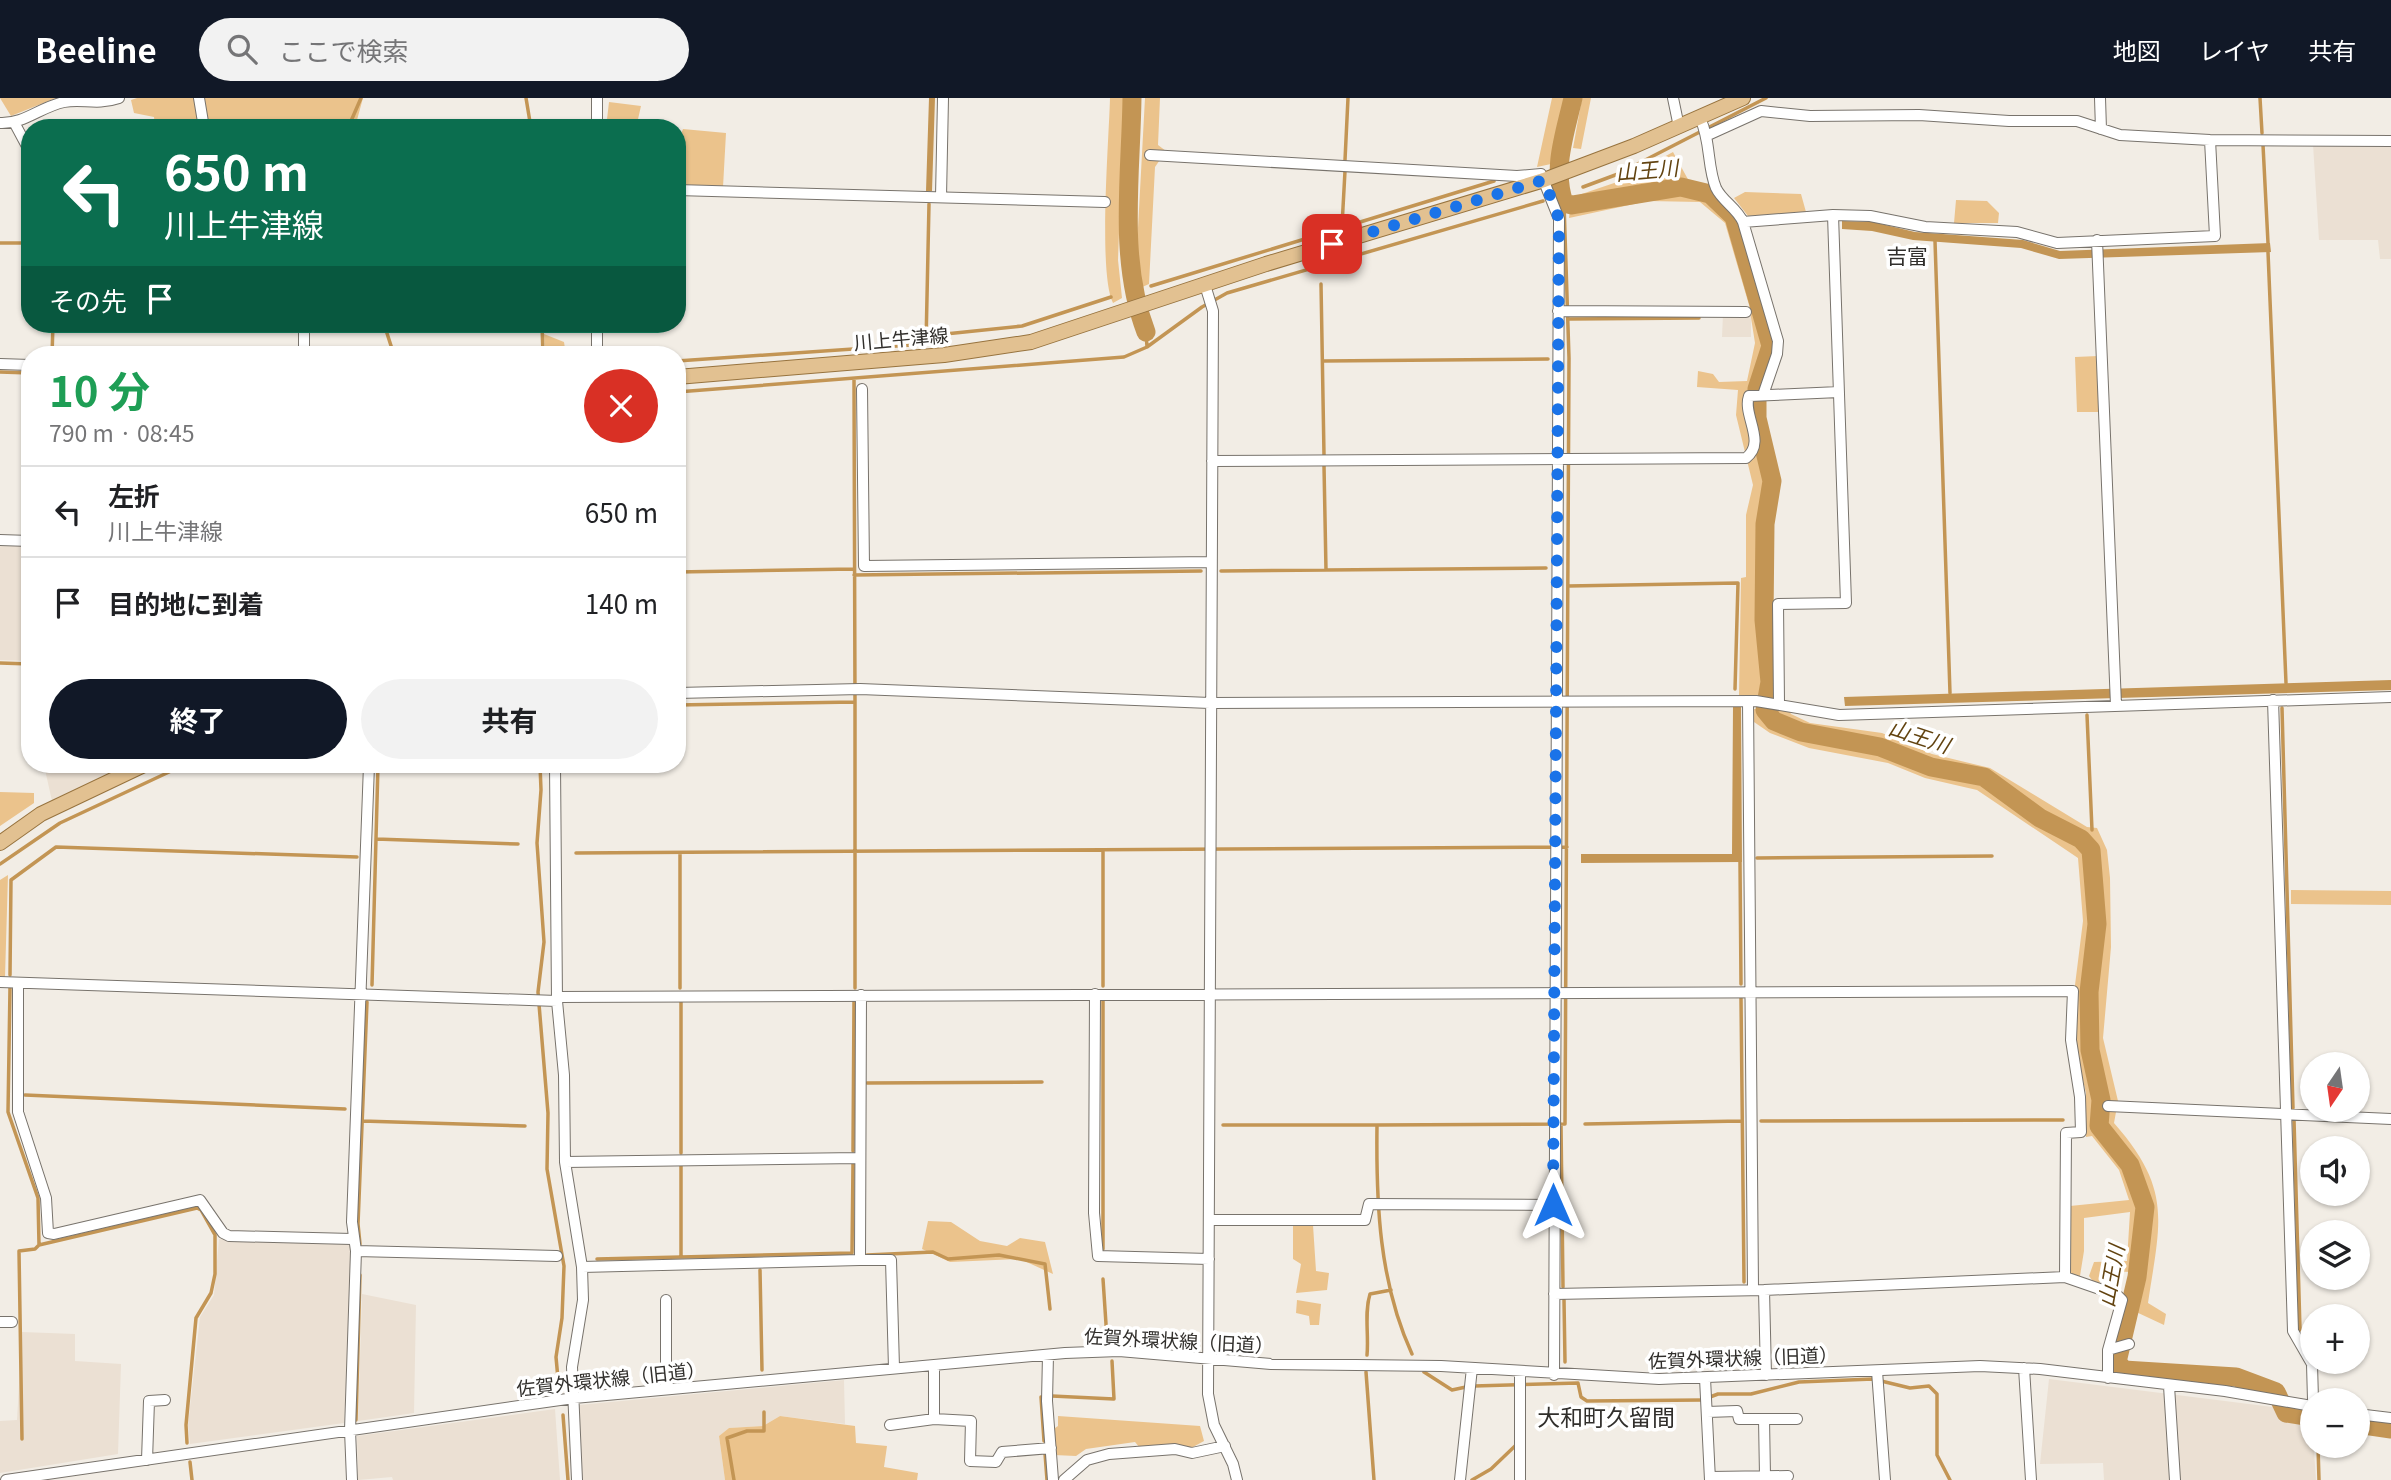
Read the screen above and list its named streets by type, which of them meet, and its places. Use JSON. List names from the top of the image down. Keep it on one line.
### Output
{"streets":{"main road":["川上牛津線"],"street":["佐賀外環状線（旧道）"]},"districts":["吉富","大和町久留間"],"water":["山王川"],"north":"bottom","page":{"header":"Beeline","search":"ここで検索","nav":["地図","レイヤ","共有"],"turn":["650 m","川上牛津線"],"then":"その先","heading":["10 分","790 m · 08:45"],"list":[{"name":"左折","note":"川上牛津線","value":"650 m"},{"name":"目的地に到着","value":"140 m"}],"buttons":["終了","共有"],"map_buttons":["+","−"]}}
